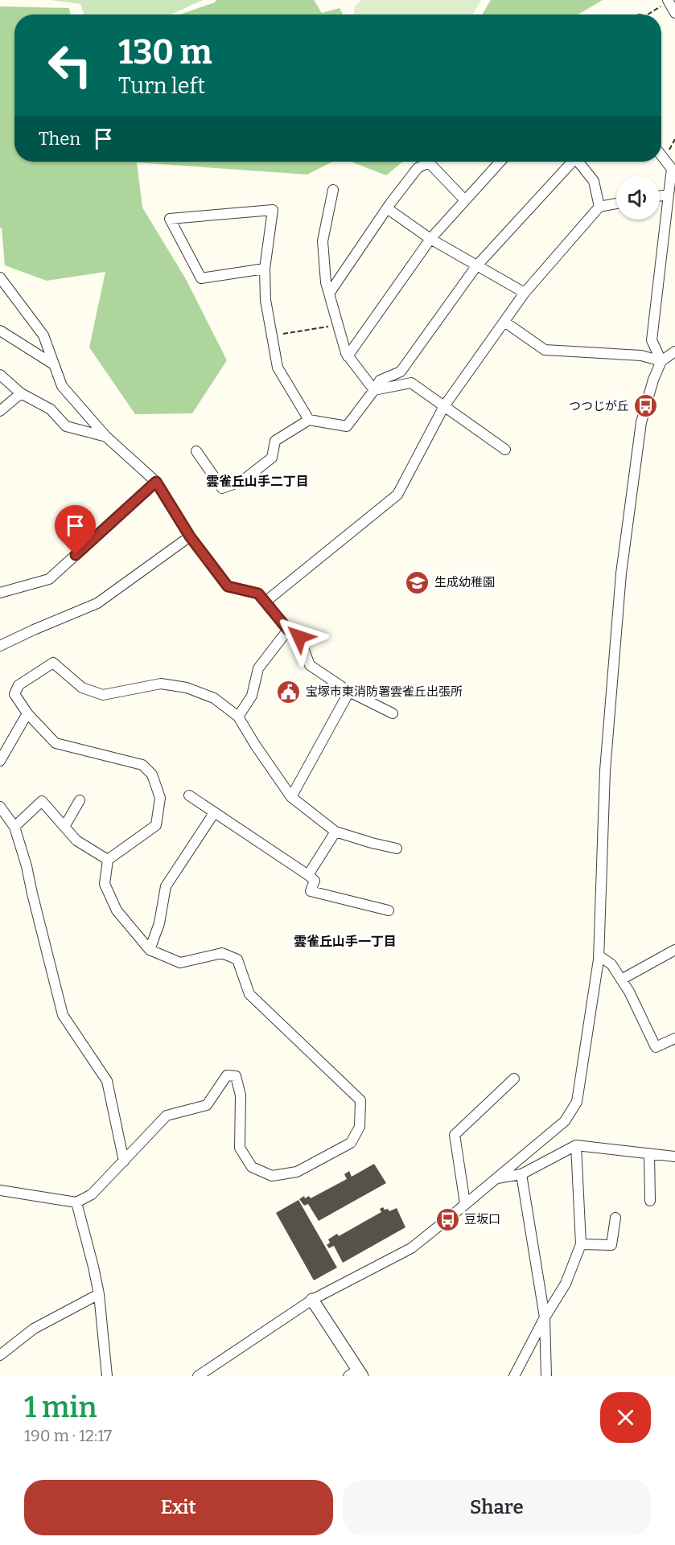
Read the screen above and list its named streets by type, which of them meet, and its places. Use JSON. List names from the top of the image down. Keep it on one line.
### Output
{"districts":["雲雀丘山手二丁目","雲雀丘山手一丁目"],"places":{"bus stop":["つつじが丘","豆坂口"],"school or university":["生成幼稚園"],"public building":["宝塚市東消防署雲雀丘出張所"]},"page":{"turn":["130 m","Turn left"],"then":"Then","heading":["1 min","190 m · 12:17"],"buttons":["Exit","Share"]}}
